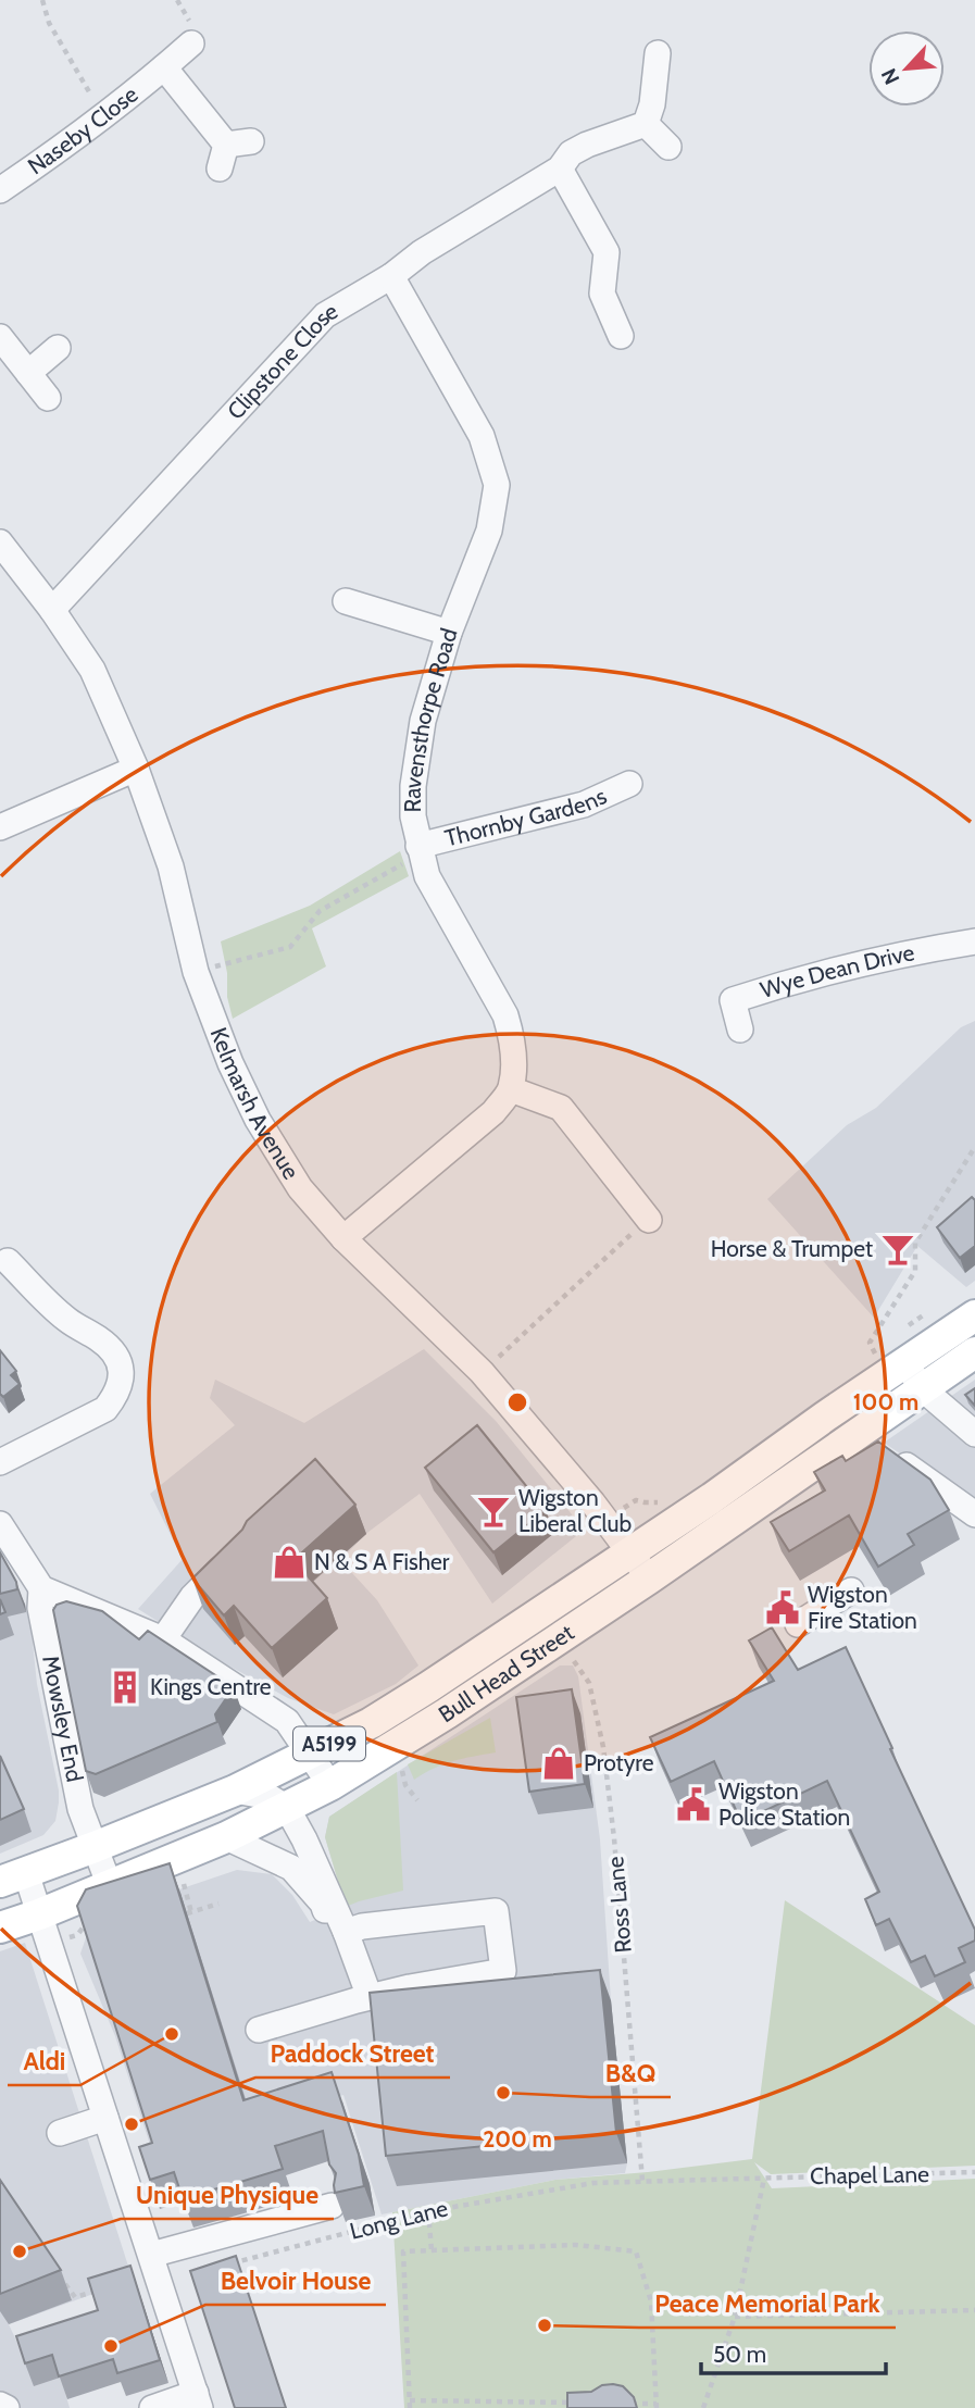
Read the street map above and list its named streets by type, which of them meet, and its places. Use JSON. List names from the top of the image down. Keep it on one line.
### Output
{"streets":{"main road":["Bull Head Street","A5199"],"street":["Naseby Close","Clipstone Close","Ravensthorpe Road","Thornby Gardens","Wye Dean Drive","Kelmarsh Avenue","Mowsley End"],"path":["Ross Lane","Chapel Lane","Long Lane"]},"crossings":[["Clipstone Close","Ravensthorpe Road"],["Clipstone Close","Kelmarsh Avenue"],["Ravensthorpe Road","Thornby Gardens"],["Kelmarsh Avenue","Bull Head Street"],["Bull Head Street","Mowsley End"],["Bull Head Street","Ross Lane"],["Ross Lane","Chapel Lane"],["Ross Lane","Long Lane"],["Chapel Lane","Long Lane"]],"places":{"bar":["Horse & Trumpet","Wigston Liberal Club"],"shop":["N & S A Fisher","Protyre"],"public building":["Wigston Fire Station","Wigston Police Station"],"building":["Kings Centre"],"other":["Aldi","B&Q","Paddock Street","Unique Physique","Peace Memorial Park","Belvoir House"]},"scale_bar":"50 m","north":"bottom left","rings":["100 m","200 m"]}
